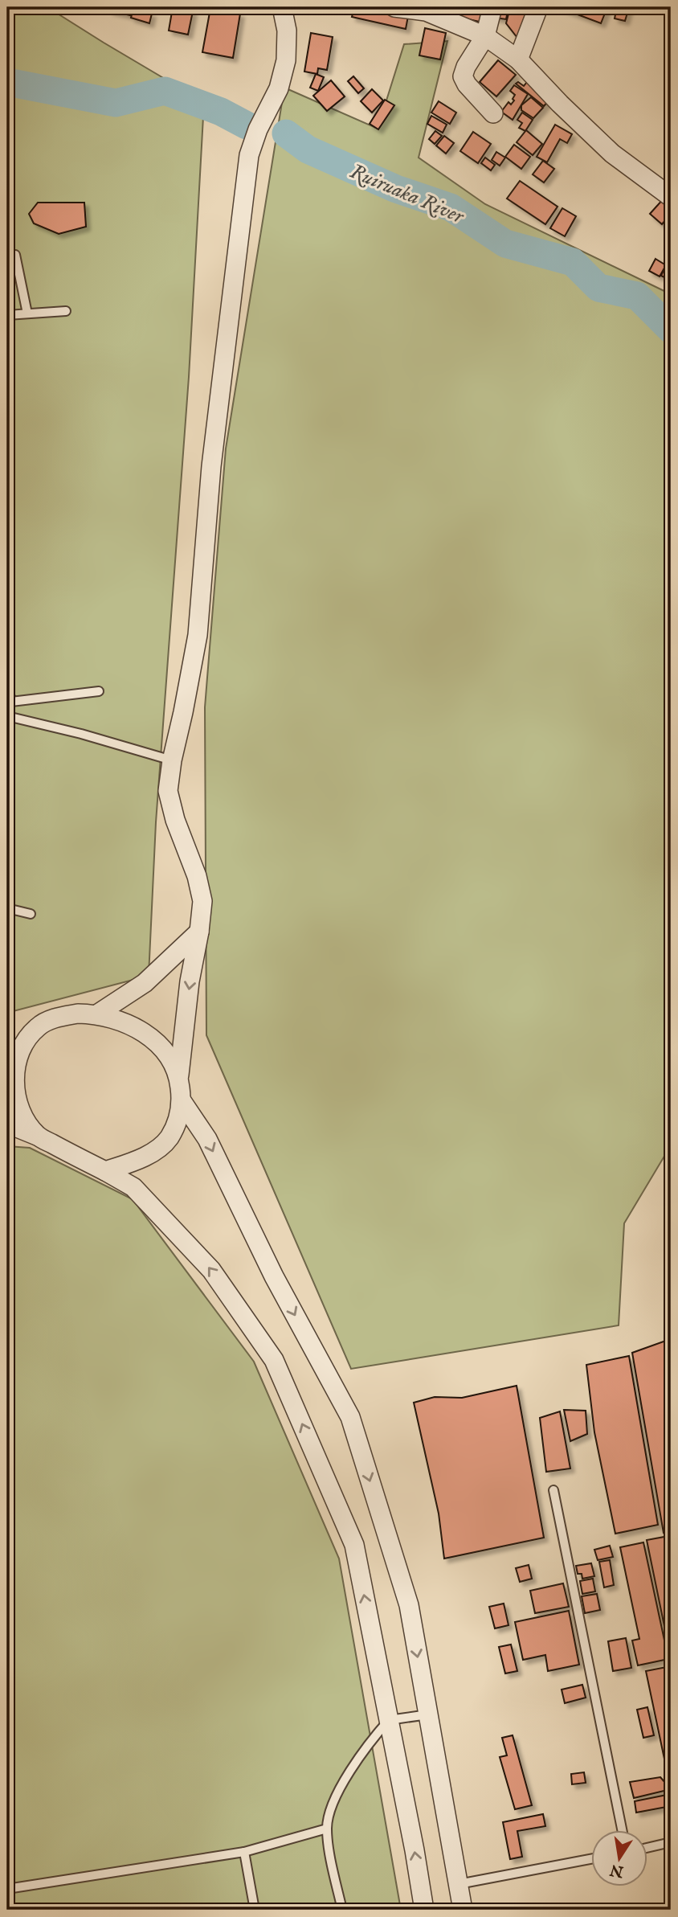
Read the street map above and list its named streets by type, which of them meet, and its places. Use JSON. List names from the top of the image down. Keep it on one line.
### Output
{"water":["Ruiruaka River"],"north":"bottom"}
